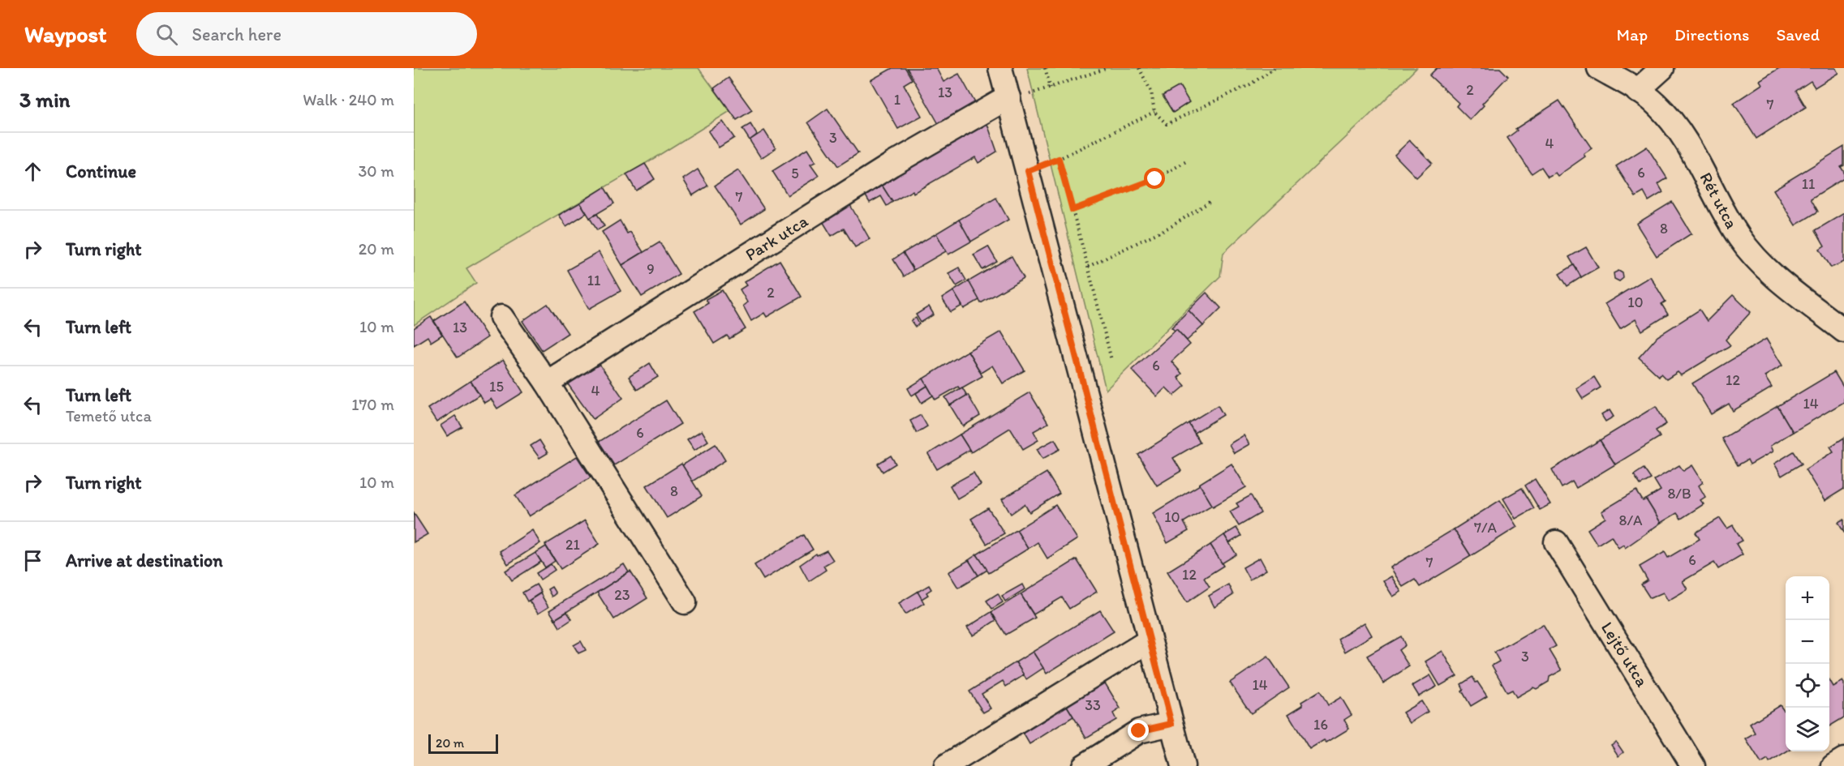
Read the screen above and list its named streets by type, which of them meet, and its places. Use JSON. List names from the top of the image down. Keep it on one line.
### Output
{"streets":{"street":["Rét utca","Park utca","Lejtő utca"]},"house_numbers":["2","13","1","7","3","4","6","5","11","7","8","9","11","2","10","13","6","12","15","4","14","6","8","8/B","10","8/A","7/A","21","6","7","12","23","3","14","33","16"],"scale_bar":"20 m","page":{"header":"Waypost","search":"Search here","nav":["Map","Directions","Saved"],"heading":["3 min","Walk · 240 m"],"list":[["Continue","30 m"],["Turn right","20 m"],["Turn left","10 m"],["Turn left","Temető utca","170 m"],["Turn right","10 m"],"Arrive at destination"],"map_buttons":["+","−"],"scale":"20 m"}}
